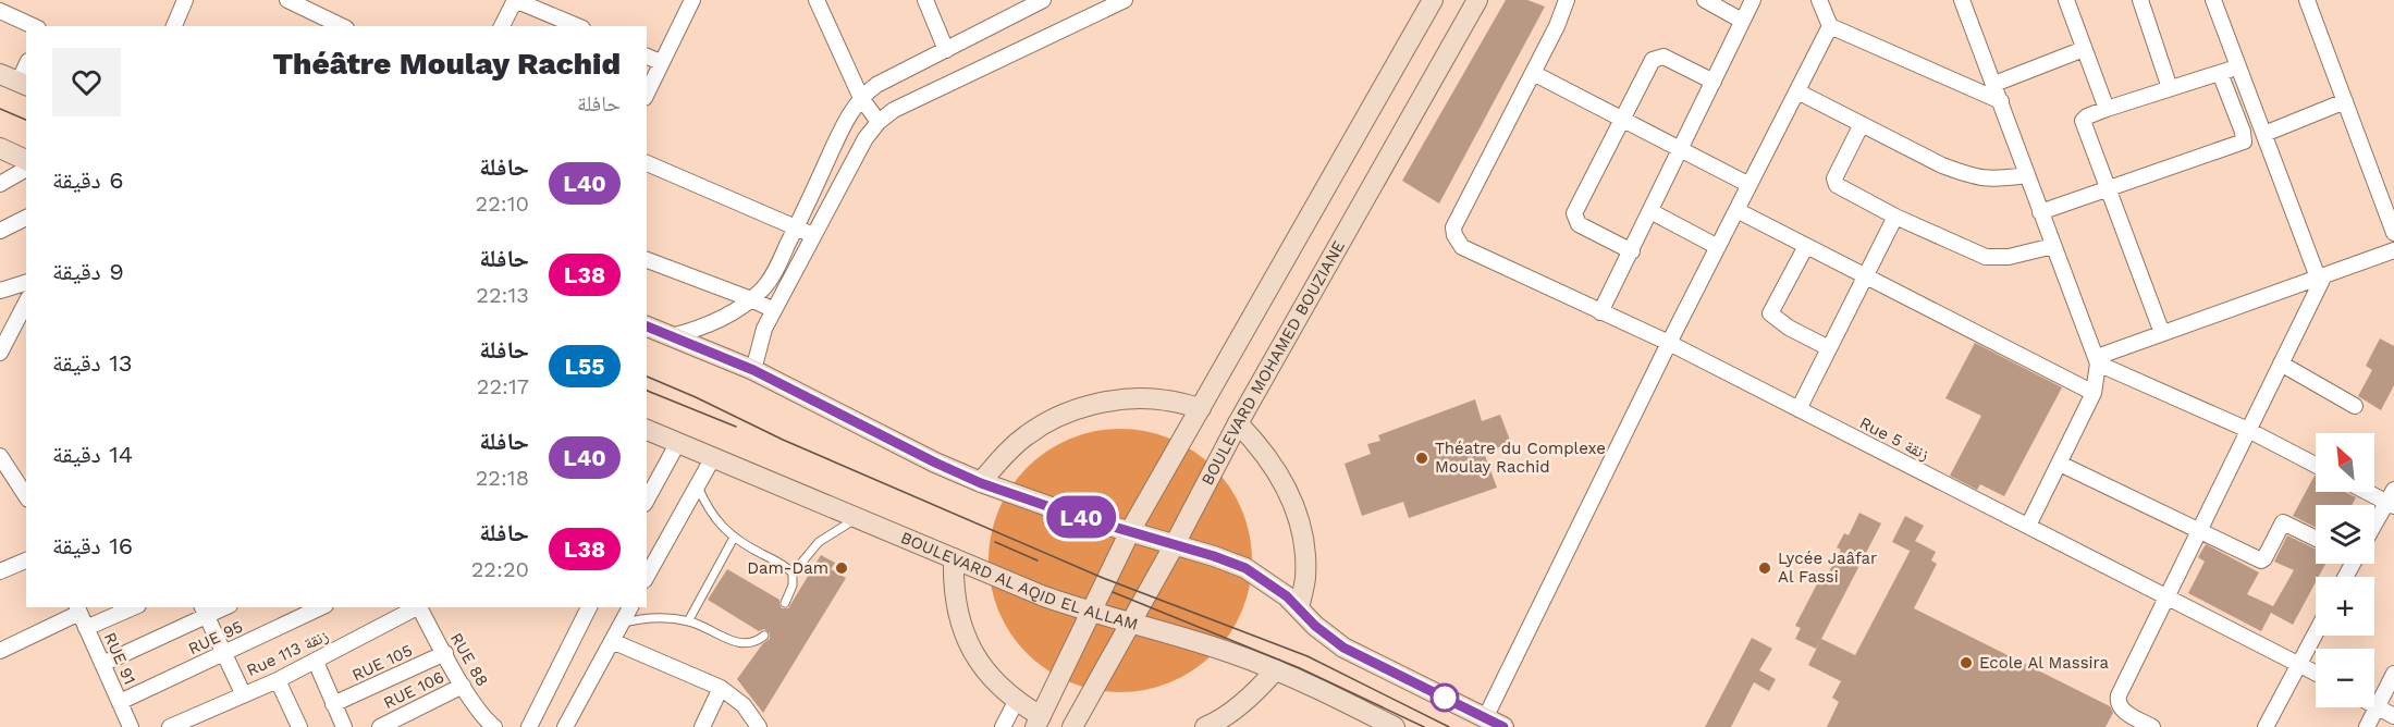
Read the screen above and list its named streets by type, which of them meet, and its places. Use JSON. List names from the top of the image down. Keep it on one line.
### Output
{"streets":{"main road":["BOULEVARD MOHAMED BOUZIANE","BOULEVARD AL AQID EL ALLAM"],"street":["Rue 5 زنقة","RUE 95","Rue 113 زنقة","RUE 91","RUE 88","RUE 105","RUE 106"]},"crossings":[["BOULEVARD MOHAMED BOUZIANE","BOULEVARD AL AQID EL ALLAM"],["RUE 95","RUE 91"],["RUE 88","RUE 105"],["RUE 88","RUE 106"]],"places":["Théatre du Complexe Moulay Rachid","Dam-Dam","Lycée Jaâfar Al Fassi","Ecole Al Massira"],"lines":["bus line L40"],"north":"top left","page":{"on_map":"L40","heading":["Théâtre Moulay Rachid","حافلة"],"list":[{"mark":"L40","name":"حافلة","note":"22:10","value":"6 دقيقة"},{"mark":"L38","name":"حافلة","note":"22:13","value":"9 دقيقة"},{"mark":"L55","name":"حافلة","note":"22:17","value":"13 دقيقة"},{"mark":"L40","name":"حافلة","note":"22:18","value":"14 دقيقة"},{"mark":"L38","name":"حافلة","note":"22:20","value":"16 دقيقة"}],"map_buttons":["+","−"]}}
